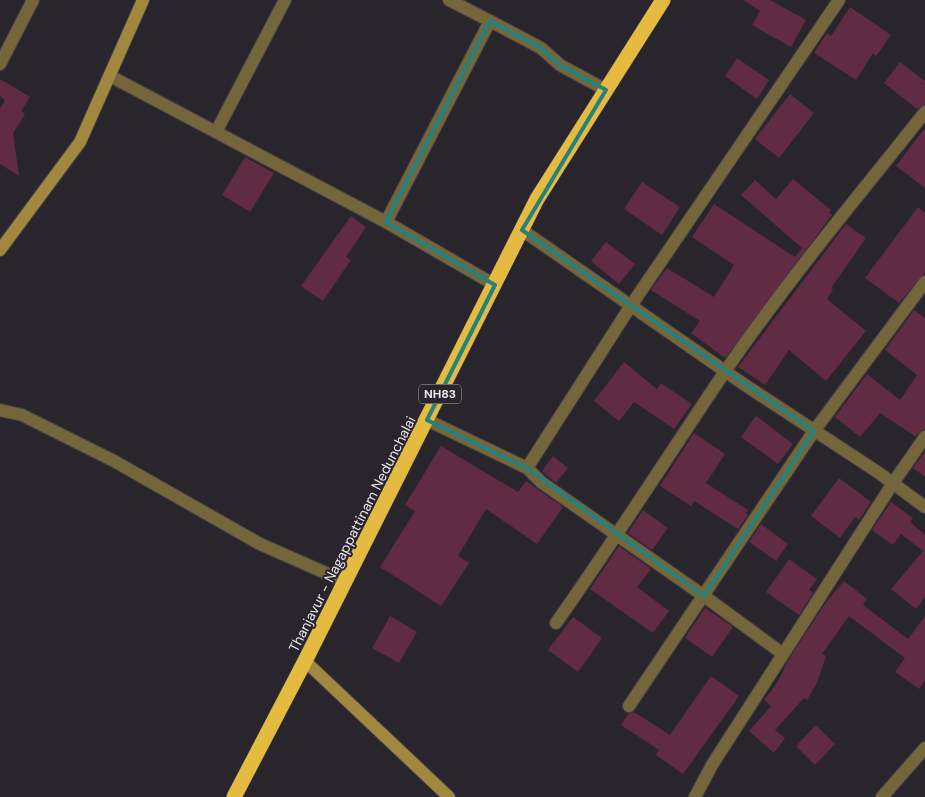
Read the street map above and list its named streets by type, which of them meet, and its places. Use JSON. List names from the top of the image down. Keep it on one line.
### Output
{"streets":{"highway":["NH83","Thanjavur - Nagappattinam Nedunchalai"]}}
